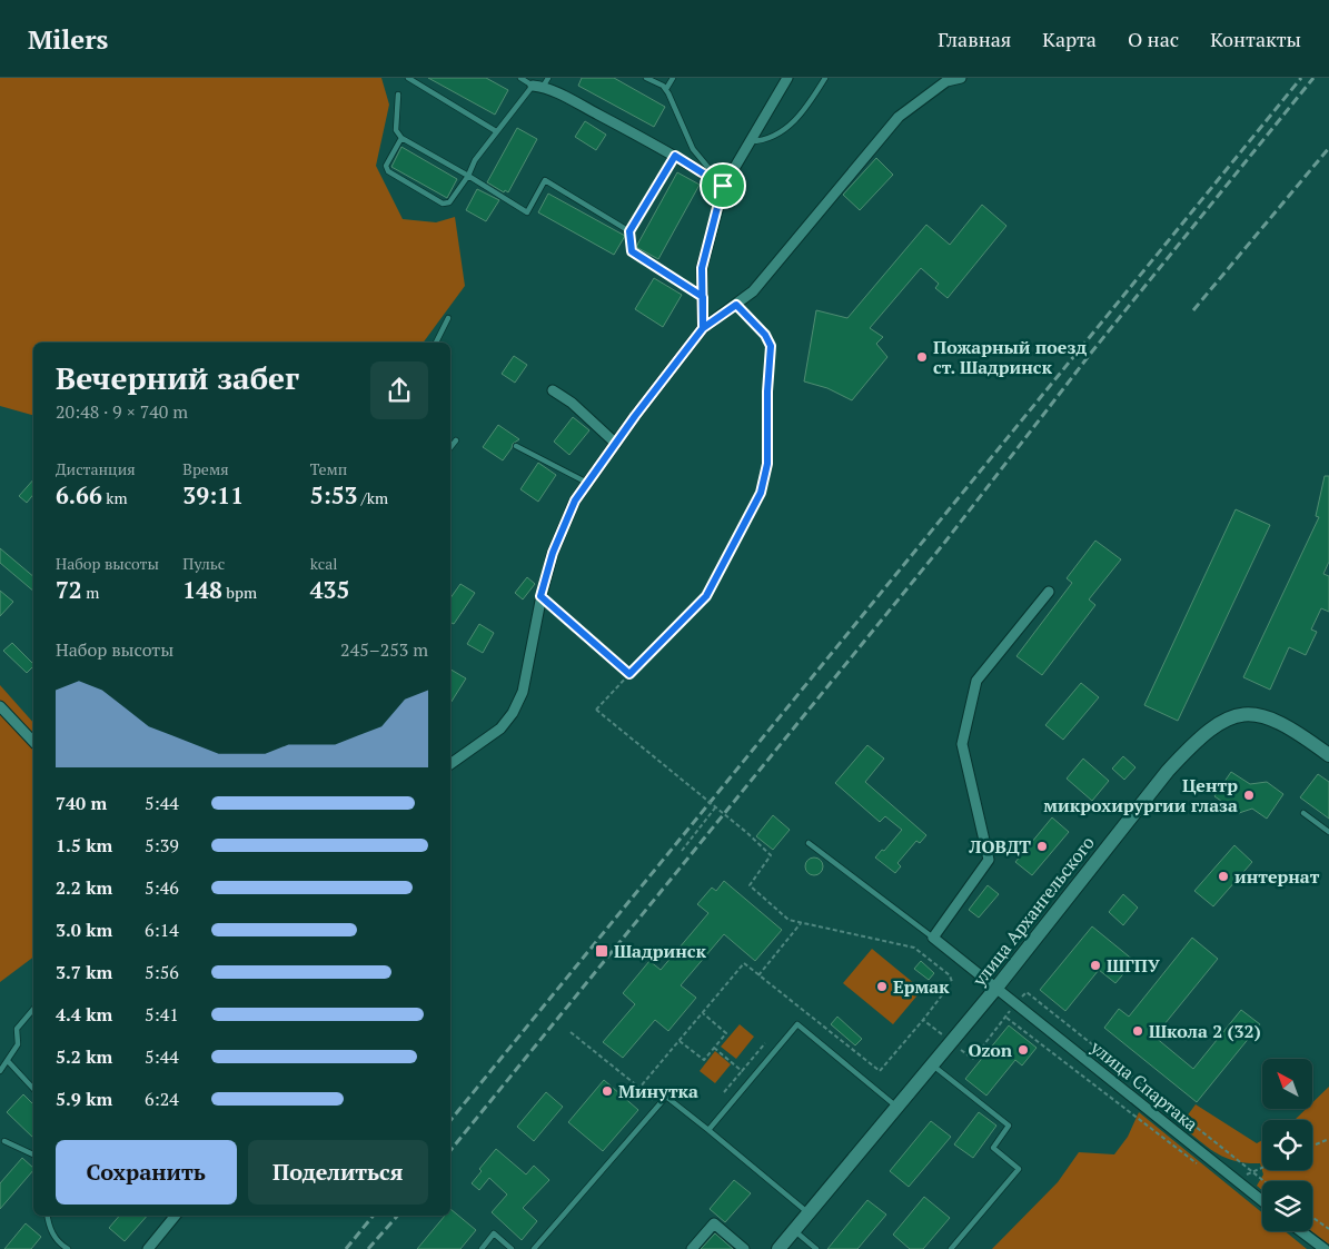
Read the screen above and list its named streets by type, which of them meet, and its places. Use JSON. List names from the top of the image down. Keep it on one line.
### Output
{"streets":{"street":["улица Архангельского","улица Спартака"]},"crossings":[["улица Архангельского","улица Спартака"]],"places":{"other":["Пожарный поезд ст. Шадринск","Центр микрохирургии глаза","ЛОВДТ","интернат","ШГПУ","Ермак","Школа 2 (32)","Ozon","Минутка"],"transit":["Шадринск"]},"north":"top left","page":{"header":"Milers","nav":["Главная","Карта","О нас","Контакты"],"heading":["Вечерний забег","20:48 · 9 × 740 m"],"stats":[["Дистанция","6.66 km"],["Время","39:11"],["Темп","5:53 /km"],["Набор высоты","72 m"],["Пульс","148 bpm"],["kcal","435"]],"chart":["Набор высоты","245–253 m"],"list":[{"name":"740 m","note":"5:44"},{"name":"1.5 km","note":"5:39"},{"name":"2.2 km","note":"5:46"},{"name":"3.0 km","note":"6:14"},{"name":"3.7 km","note":"5:56"},{"name":"4.4 km","note":"5:41"},{"name":"5.2 km","note":"5:44"},{"name":"5.9 km","note":"6:24"}],"buttons":["Сохранить","Поделиться"]}}
